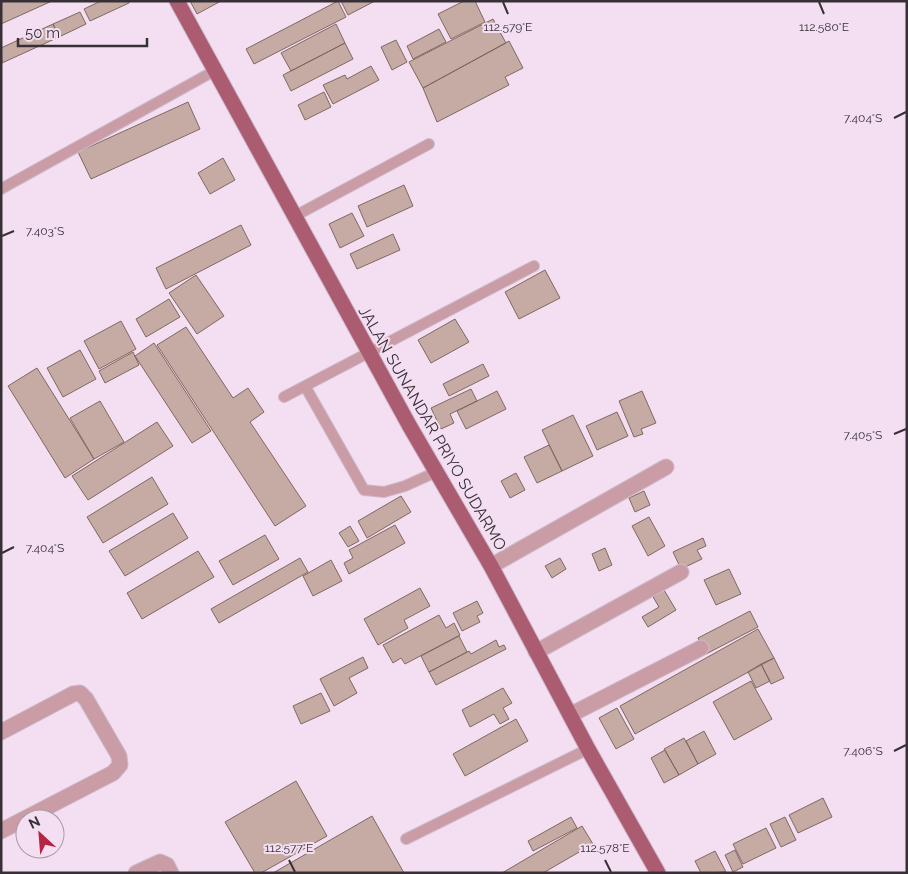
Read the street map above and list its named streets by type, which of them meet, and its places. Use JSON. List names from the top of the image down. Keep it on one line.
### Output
{"streets":{"main road":["JALAN SUNANDAR PRIYO SUDARMO"]},"scale_bar":"50 m","north":"top left","coordinates":["112.579°E","112.580°E","7.404°S","7.403°S","7.405°S","7.406°S","112.577°E","112.578°E"]}
